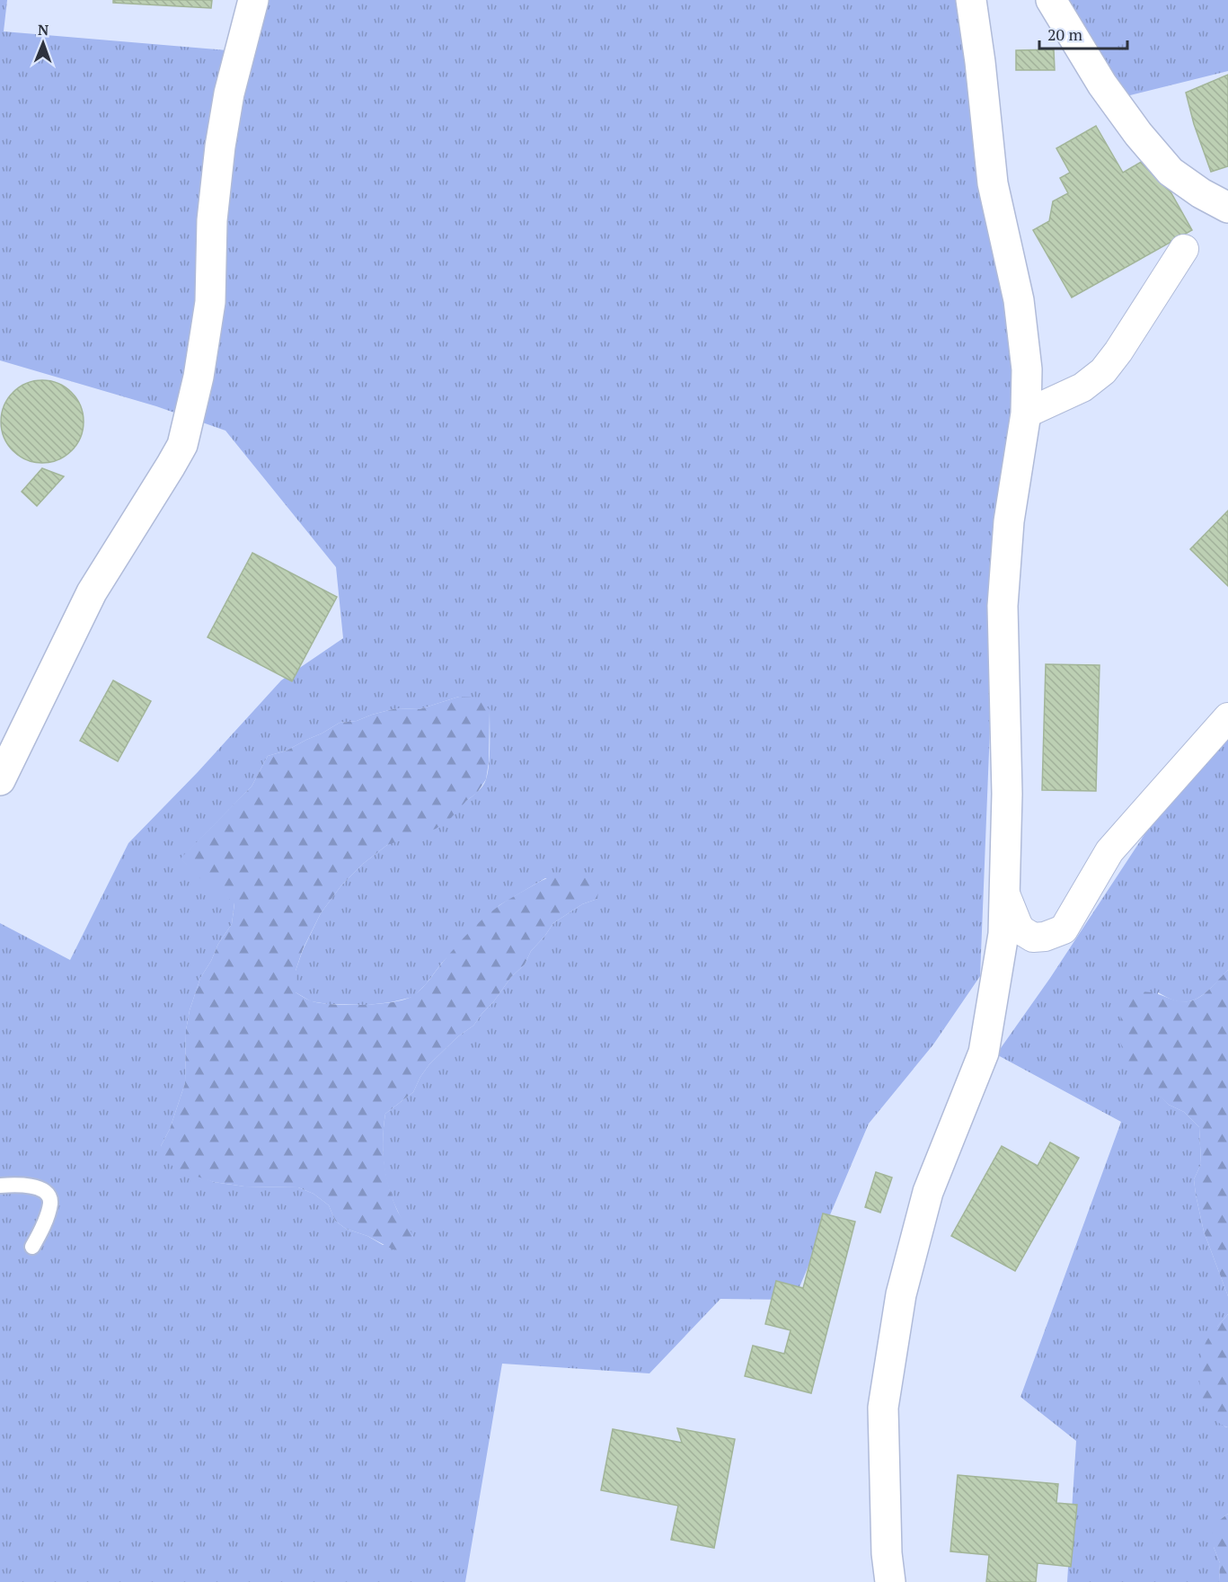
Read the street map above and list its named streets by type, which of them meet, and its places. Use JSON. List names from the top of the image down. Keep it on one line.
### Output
{"scale_bar":"20 m","north":"top"}
